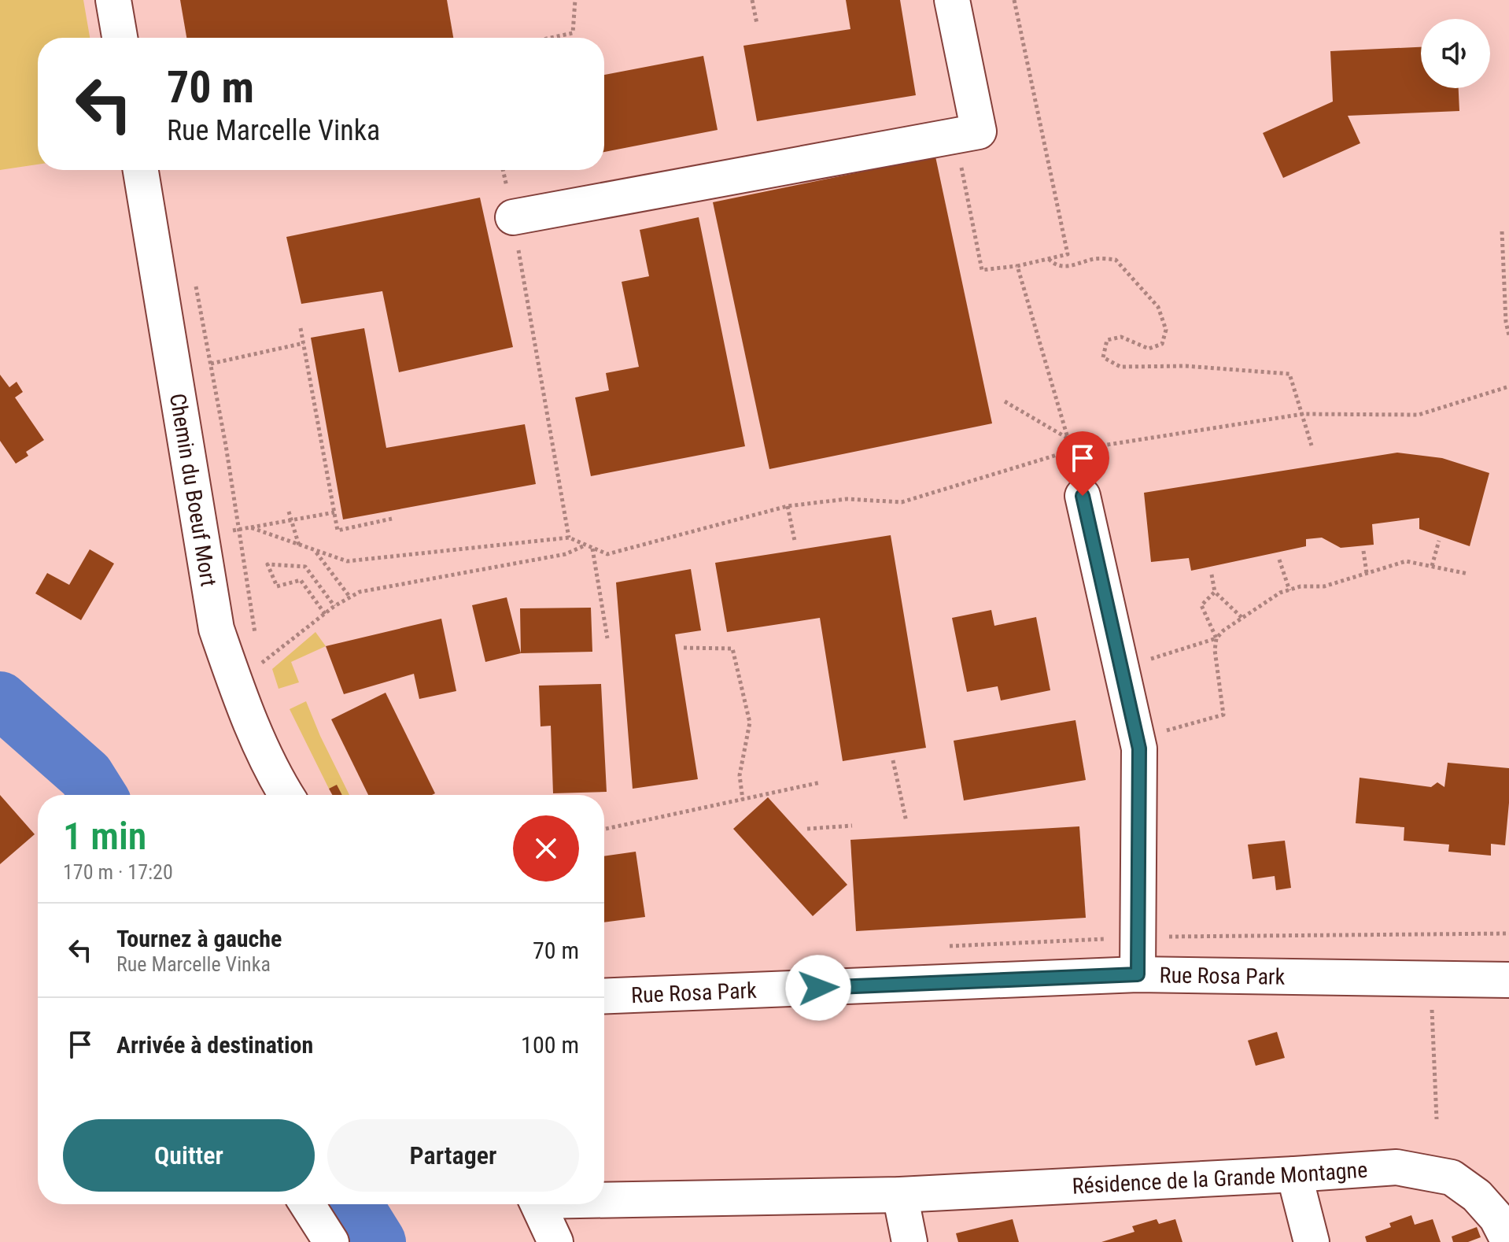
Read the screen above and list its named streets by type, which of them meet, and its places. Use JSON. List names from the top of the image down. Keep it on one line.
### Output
{"streets":{"street":["Chemin du Boeuf Mort","Rue Rosa Park","Résidence de la Grande Montagne"]},"page":{"turn":["70 m","Rue Marcelle Vinka"],"heading":["1 min","170 m · 17:20"],"list":[{"name":"Tournez à gauche","note":"Rue Marcelle Vinka","value":"70 m"},{"name":"Arrivée à destination","value":"100 m"}],"buttons":["Quitter","Partager"]}}
